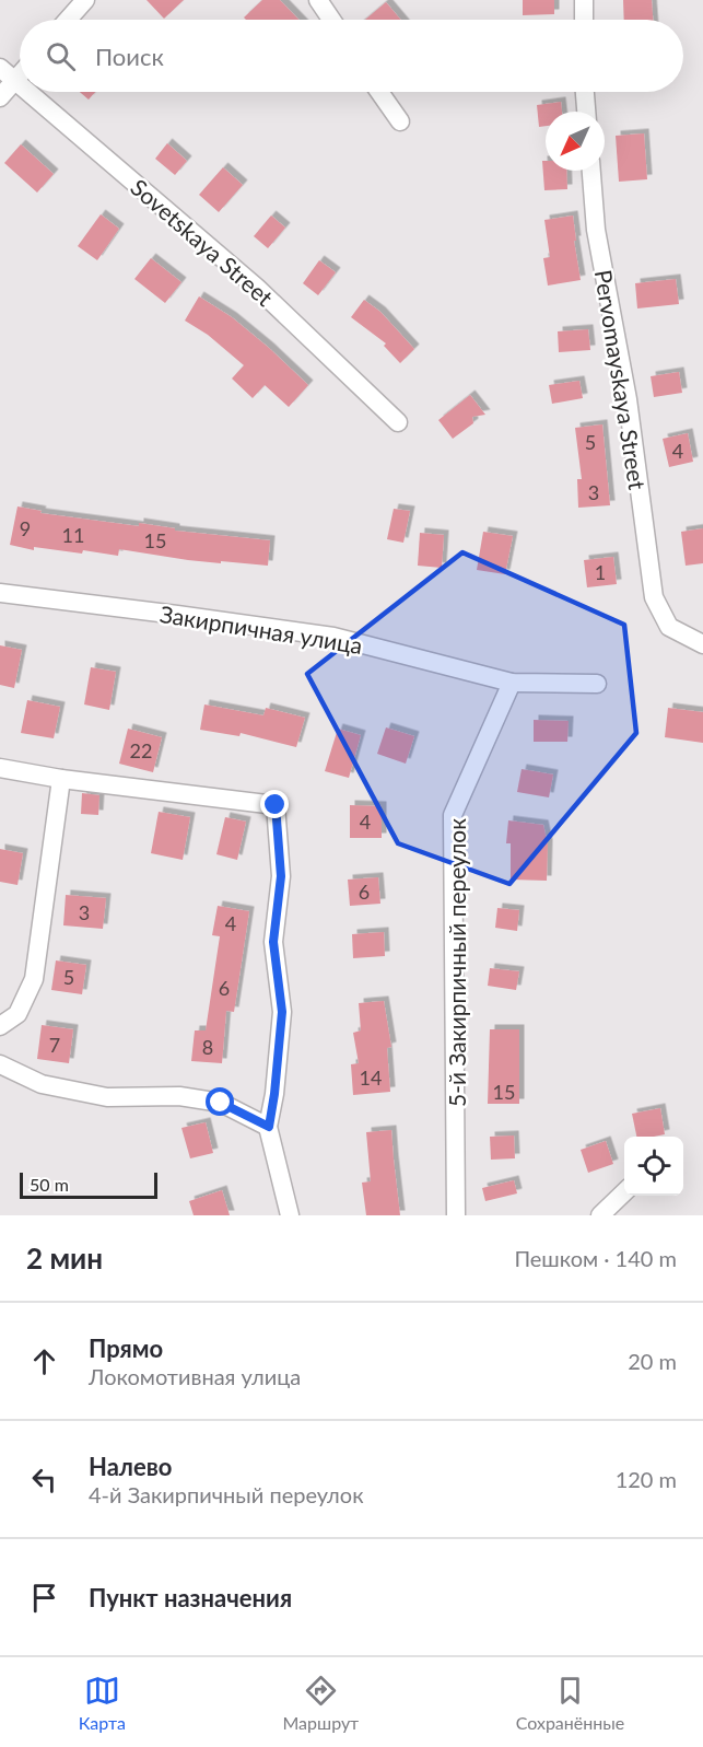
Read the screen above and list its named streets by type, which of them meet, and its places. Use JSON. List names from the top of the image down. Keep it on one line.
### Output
{"streets":{"street":["Sovetskaya Street","Pervomayskaya Street","Закирпичная улица","5-й Закирпичный переулок"]},"crossings":[["Закирпичная улица","5-й Закирпичный переулок"]],"house_numbers":["5","4","3","9","11","15","1","22","4","6","3","4","5","6","7","8","14","15"],"scale_bar":"50 m","north":"bottom left","page":{"search":"Поиск","scale":"50 m","heading":["2 мин","Пешком · 140 m"],"list":[["Прямо","Локомотивная улица","20 m"],["Налево","4-й Закирпичный переулок","120 m"],"Пункт назначения"],"nav":["Карта","Маршрут","Сохранённые"]}}
